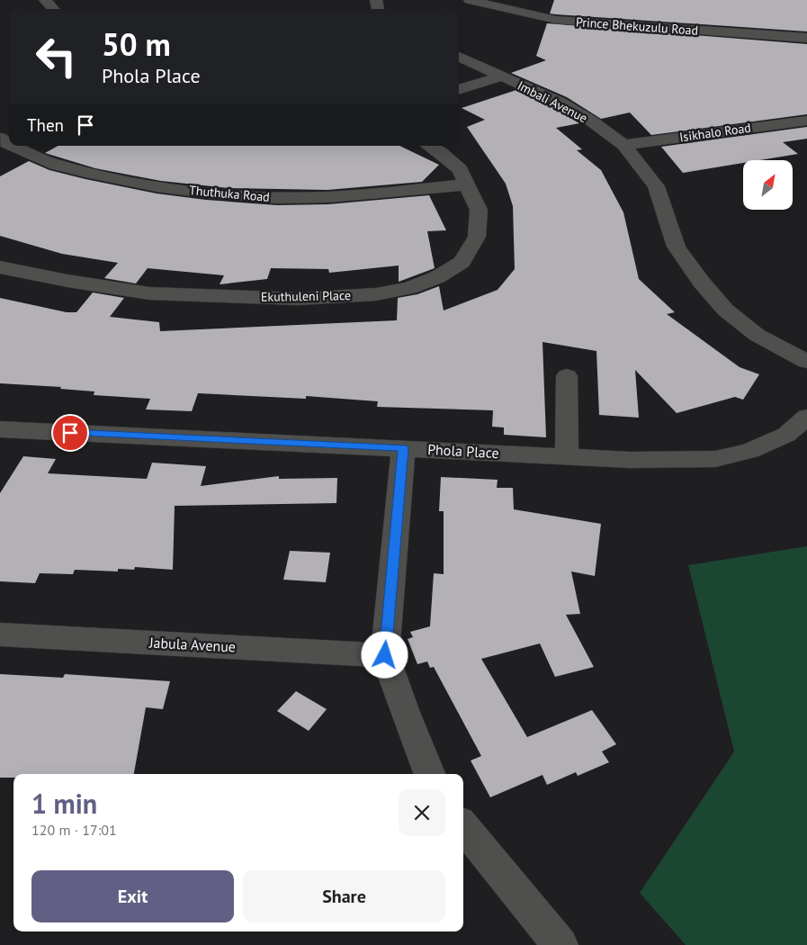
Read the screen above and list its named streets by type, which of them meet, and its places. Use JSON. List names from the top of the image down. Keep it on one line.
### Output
{"streets":{"street":["Prince Bhekuzulu Road","Imbali Avenue","Isikhalo Road","Thuthuka Road","Ekuthuleni Place","Phola Place","Jabula Avenue"]},"crossings":[["Imbali Avenue","Isikhalo Road"],["Thuthuka Road","Ekuthuleni Place"]],"north":"top right","page":{"turn":["50 m","Phola Place"],"then":"Then","heading":["1 min","120 m · 17:01"],"buttons":["Exit","Share"]}}
